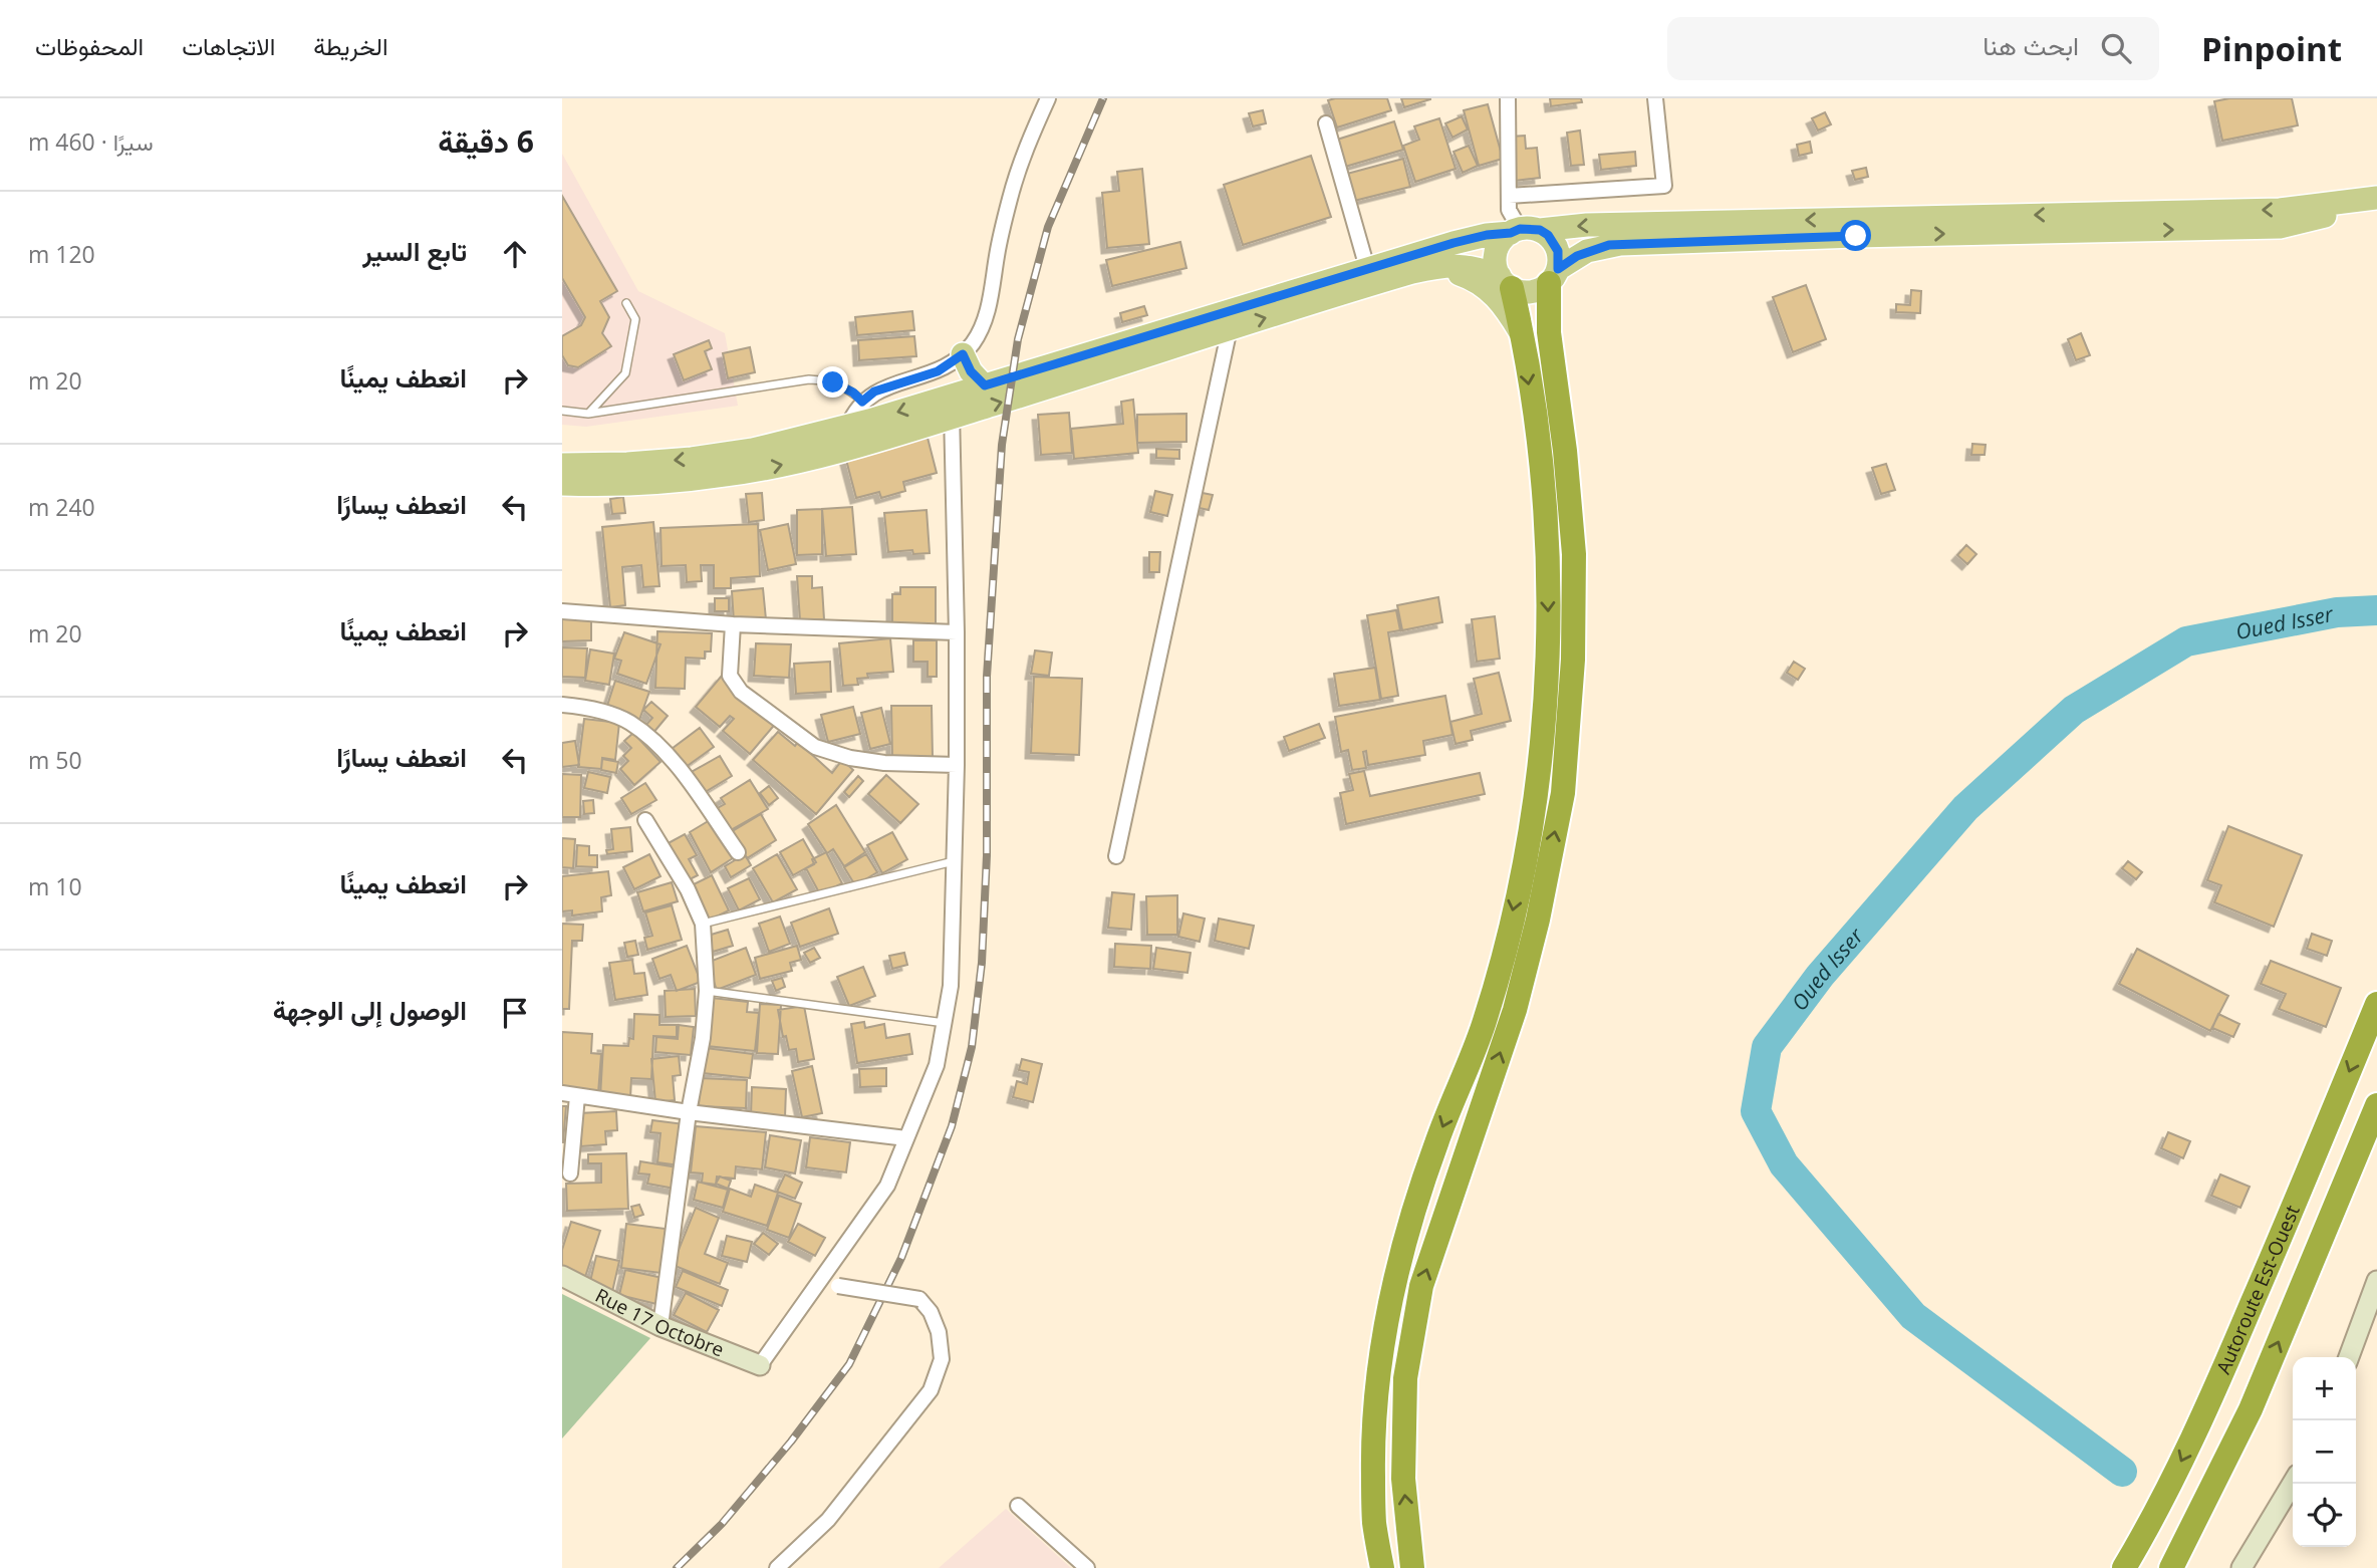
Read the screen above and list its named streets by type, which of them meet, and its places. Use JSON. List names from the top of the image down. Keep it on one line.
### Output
{"streets":{"highway":["Autoroute Est-Ouest"],"street":["Rue 17 Octobre"]},"water":["Oued Isser"],"page":{"header":"Pinpoint","search":"ابحث هنا","nav":["الخريطة","الاتجاهات","المحفوظات"],"heading":["6 دقيقة","سيرًا · 460 m"],"list":[["تابع السير","120 m"],["انعطف يمينًا","20 m"],["انعطف يسارًا","240 m"],["انعطف يمينًا","20 m"],["انعطف يسارًا","50 m"],["انعطف يمينًا","10 m"],"الوصول إلى الوجهة"],"map_buttons":["+","−"]}}
